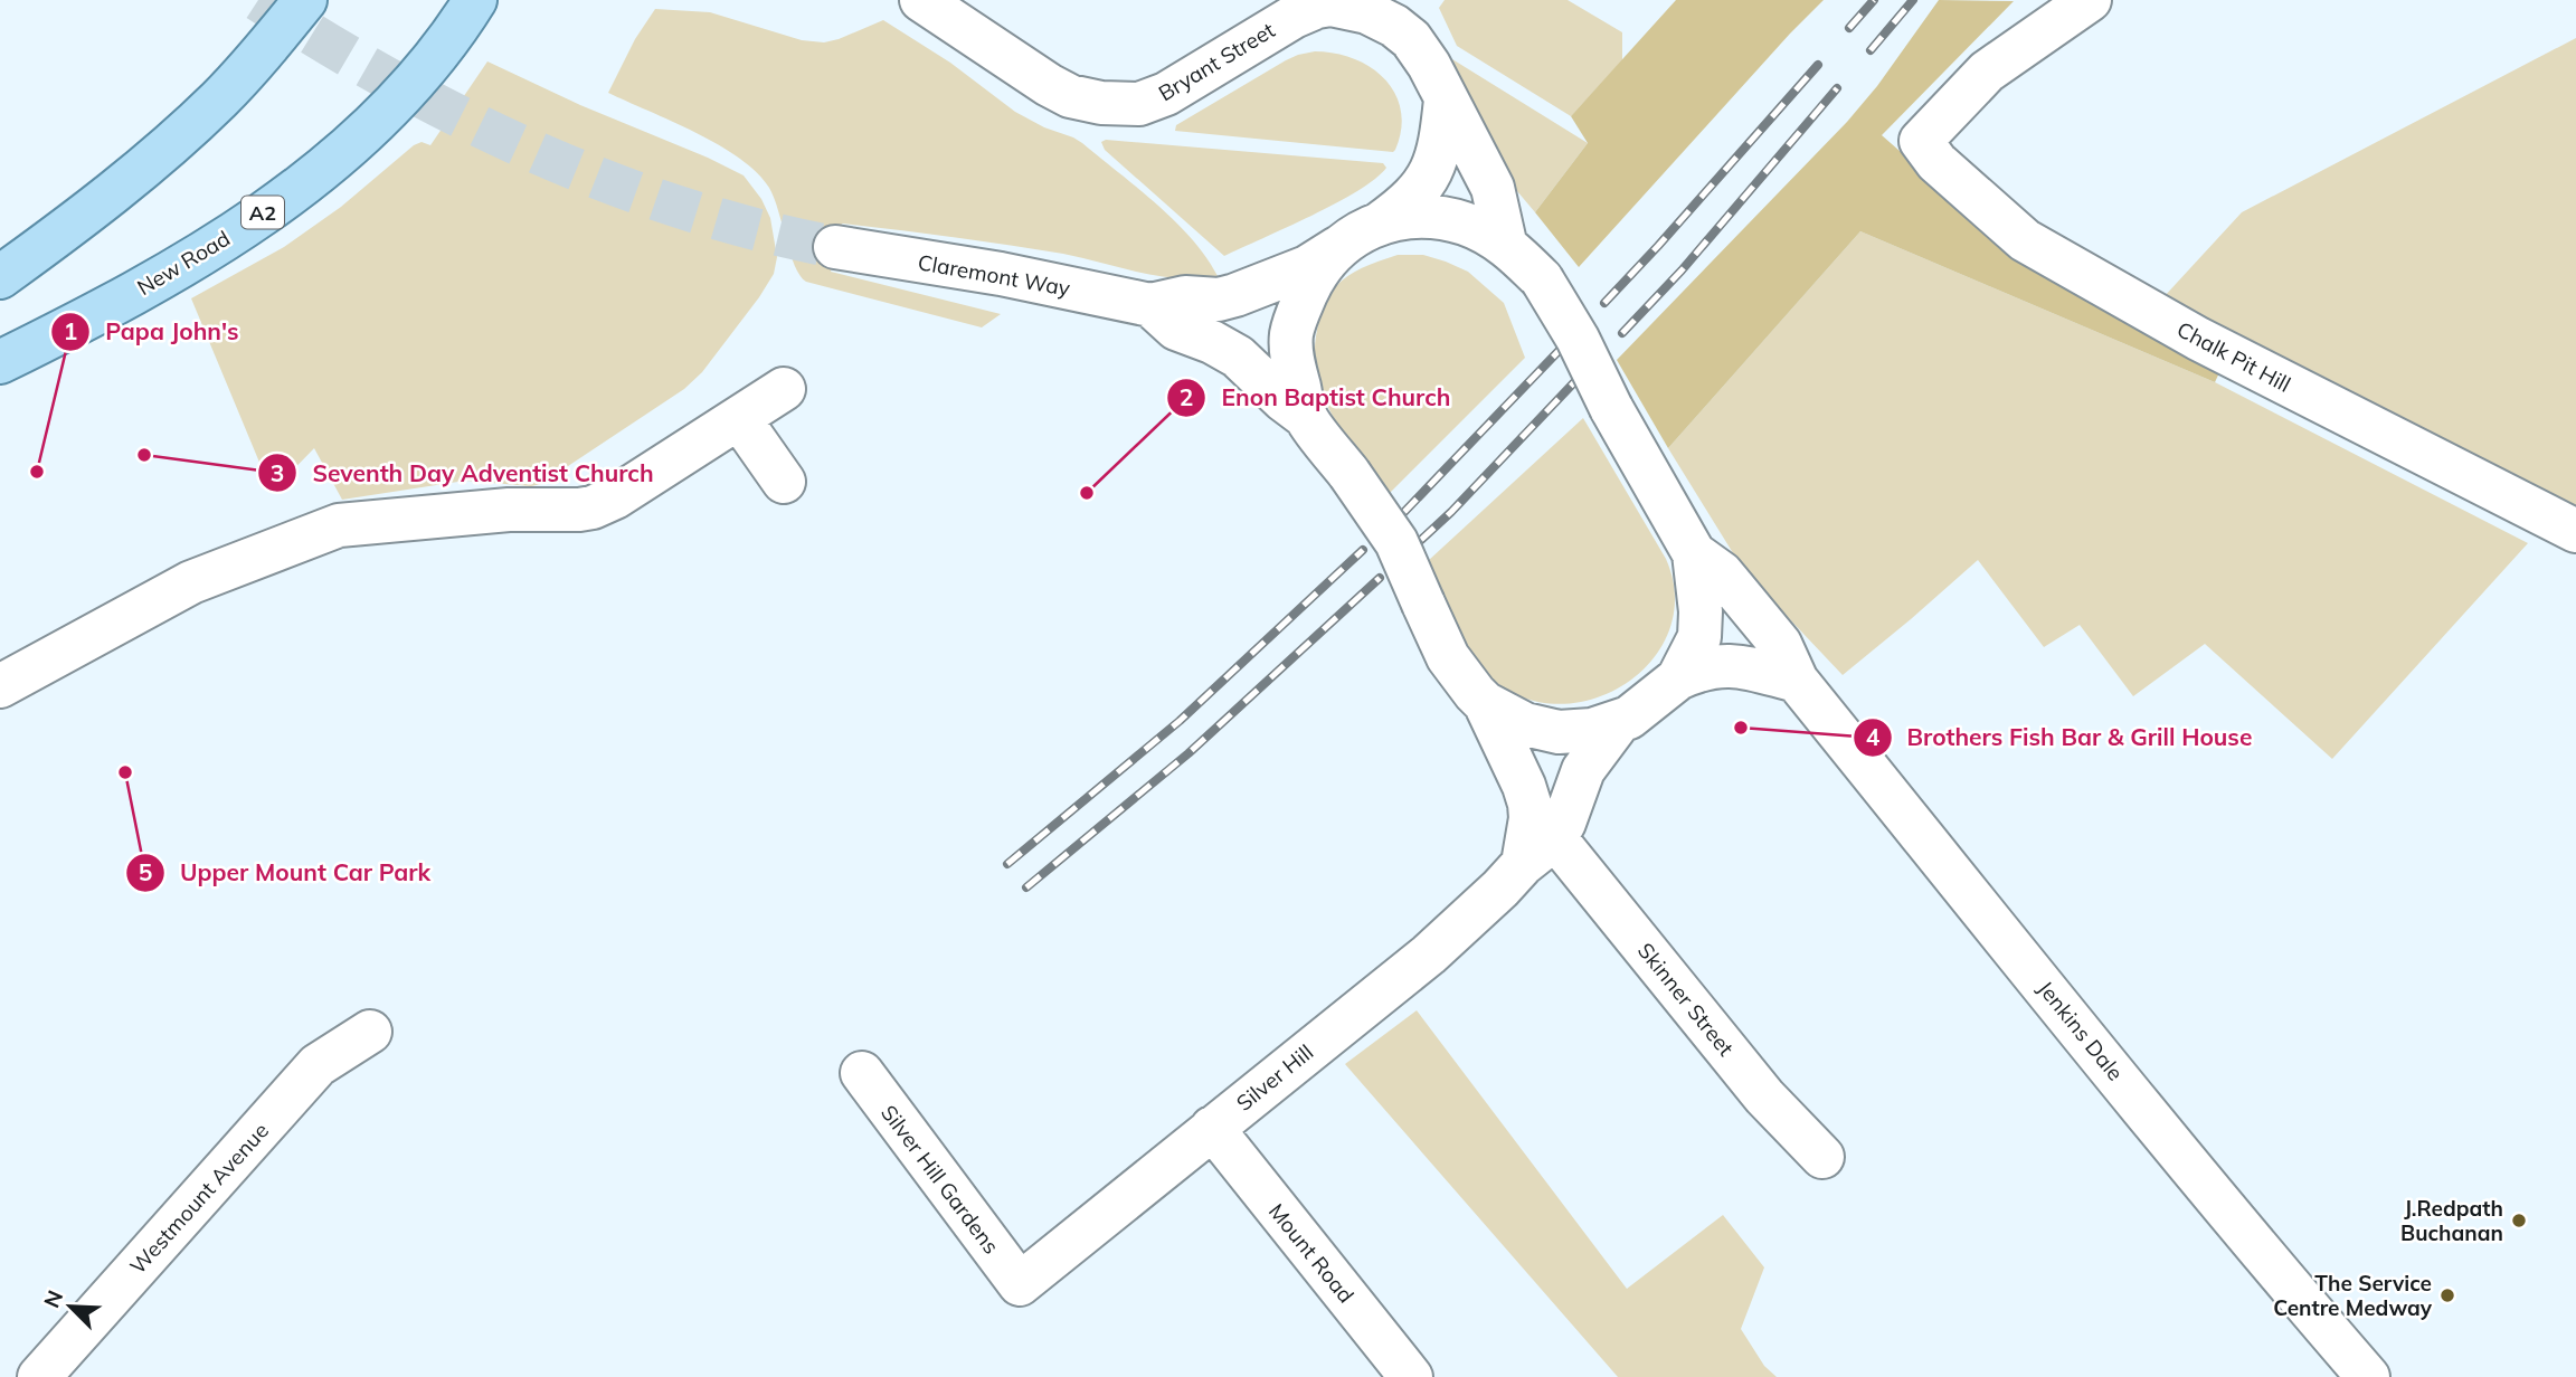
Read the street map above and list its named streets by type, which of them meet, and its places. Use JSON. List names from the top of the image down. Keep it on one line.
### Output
{"streets":{"main road":["A2","New Road"],"street":["Bryant Street","Claremont Way","Chalk Pit Hill","Skinner Street","Jenkins Dale","Silver Hill","Silver Hill Gardens","Westmount Avenue","Mount Road"]},"crossings":[["Skinner Street","Silver Hill"],["Silver Hill","Silver Hill Gardens"],["Silver Hill","Mount Road"]],"places":["Seventh Day Adventist Church","Papa John's","Enon Baptist Church","Brothers Fish Bar & Grill House","Upper Mount Car Park","J.Redpath Buchanan","The Service Centre Medway"],"north":"top left"}
